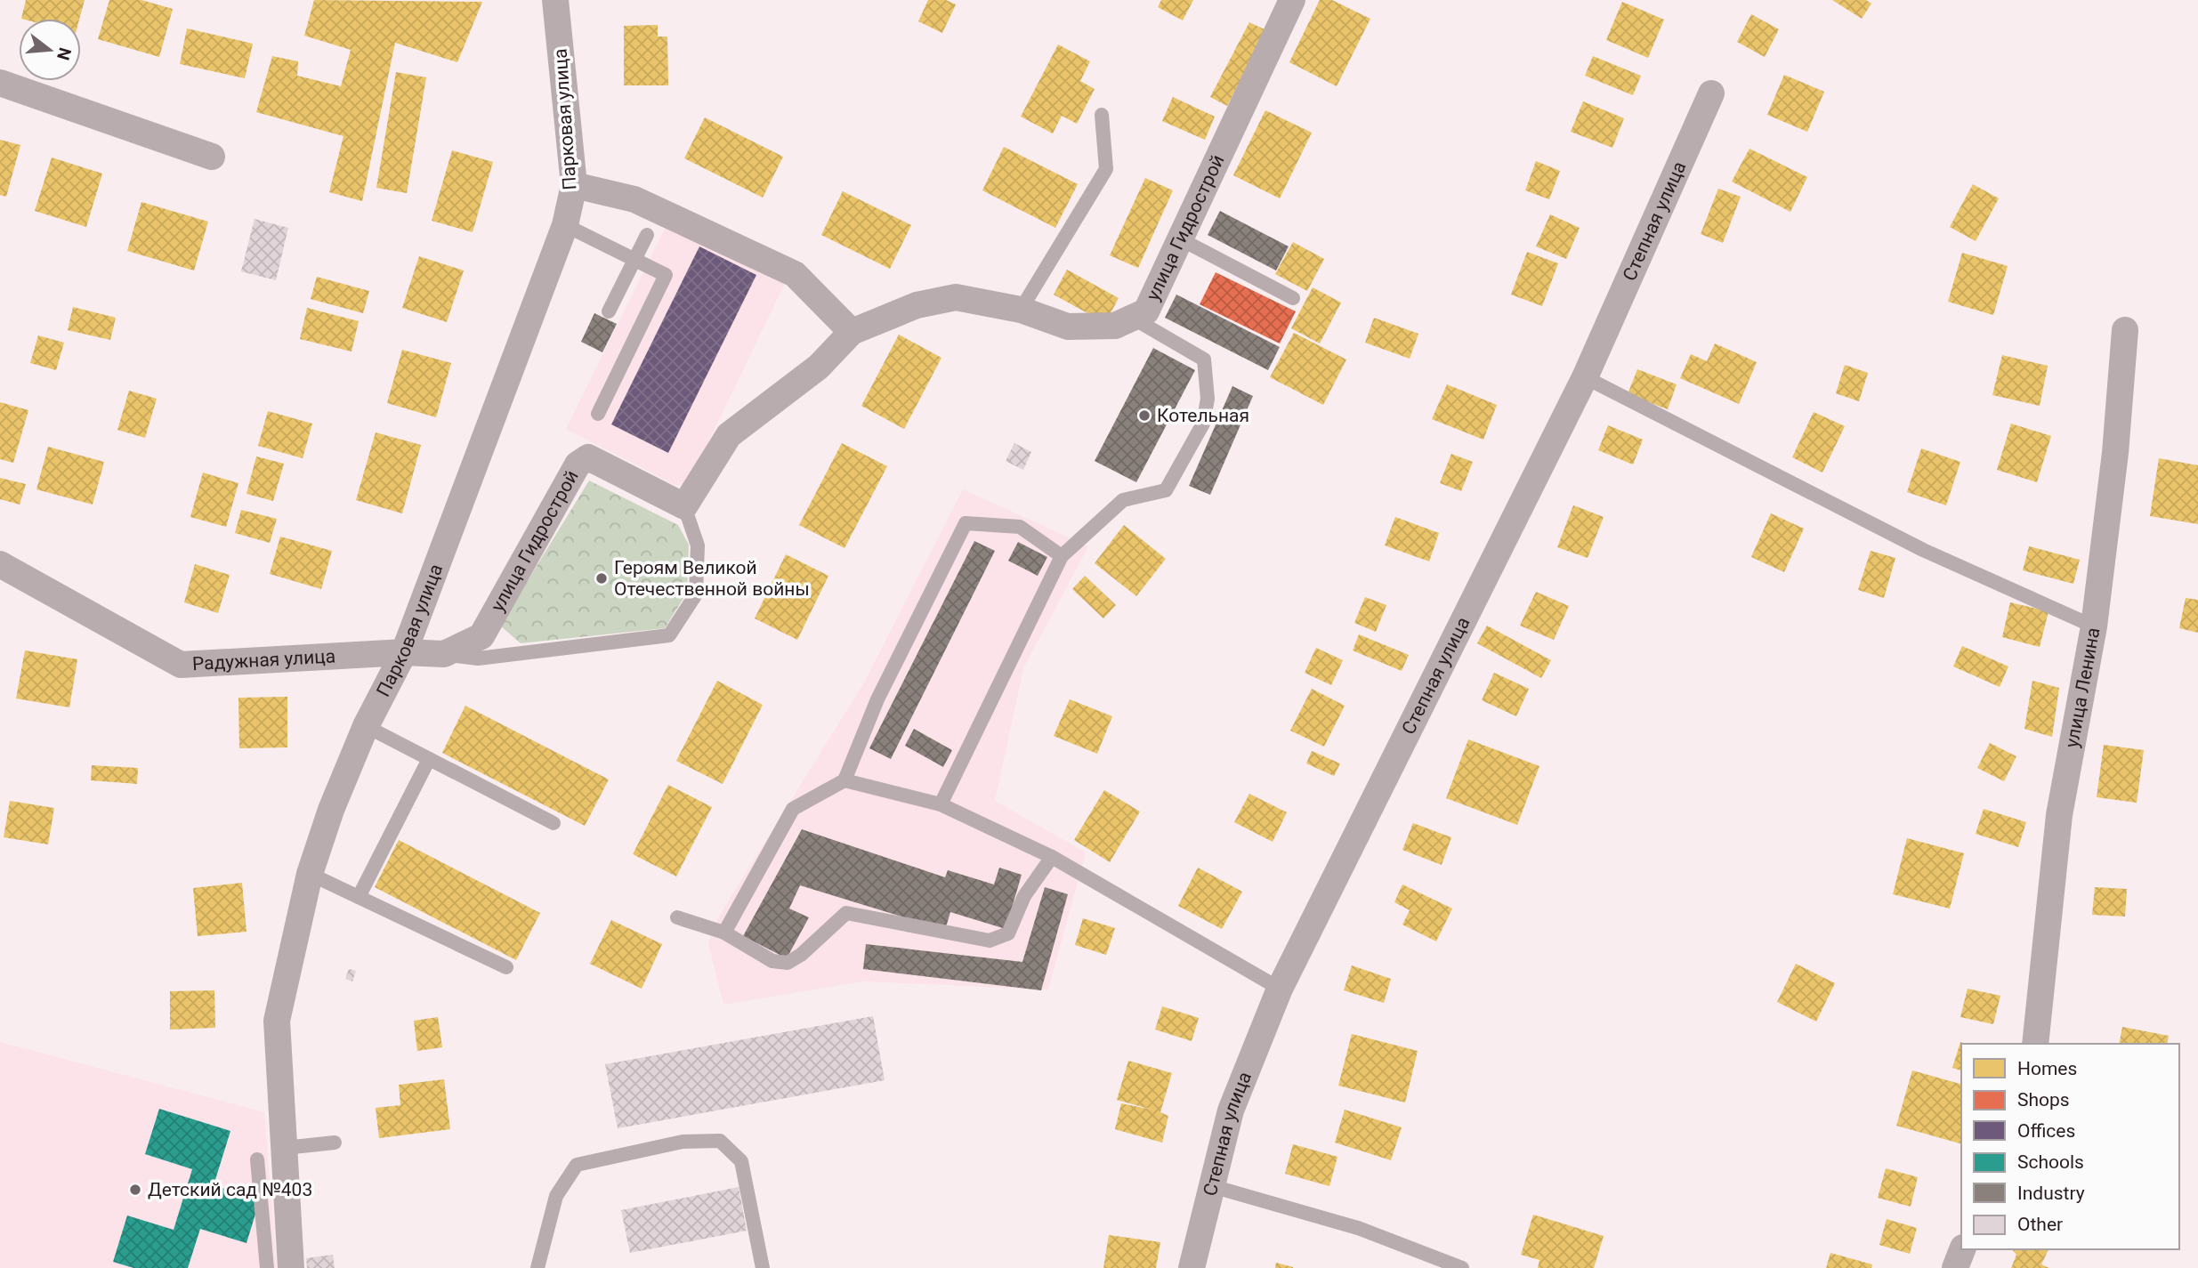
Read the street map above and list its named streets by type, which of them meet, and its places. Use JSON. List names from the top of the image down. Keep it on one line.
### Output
{"streets":{"street":["Парковая улица","Степная улица","улица Гидрострой","Радужная улица","улица Ленина"]},"crossings":[["Парковая улица","улица Гидрострой"],["Парковая улица","Радужная улица"],["улица Гидрострой","Радужная улица"]],"places":["Котельная","Героям Великой Отечественной войны","Детский сад №403"],"legend":["Homes","Shops","Offices","Schools","Industry","Other"],"north":"right"}
